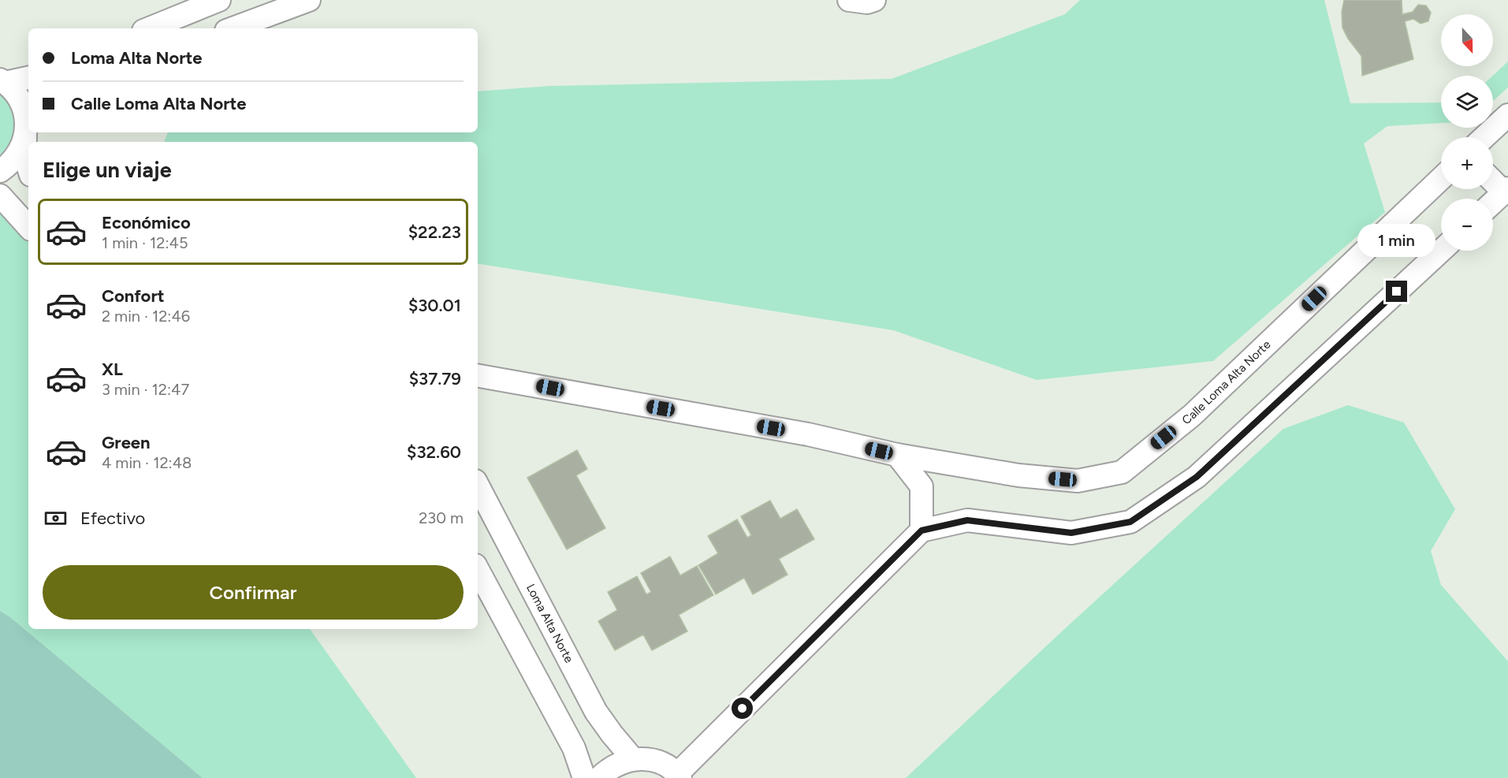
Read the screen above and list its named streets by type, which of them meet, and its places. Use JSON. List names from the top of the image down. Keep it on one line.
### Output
{"streets":{"street":["Calle Loma Alta Norte","Loma Alta Norte"]},"north":"bottom","page":{"map_buttons":["+","−"],"banner":["Loma Alta Norte","Calle Loma Alta Norte"],"heading":"Elige un viaje","list":[{"name":"Económico","note":"1 min · 12:45","value":"$22.23"},{"name":"Confort","note":"2 min · 12:46","value":"$30.01"},{"name":"XL","note":"3 min · 12:47","value":"$37.79"},{"name":"Green","note":"4 min · 12:48","value":"$32.60"}],"bubble":"1 min","pay":["Efectivo","230 m"],"buttons":"Confirmar"}}
